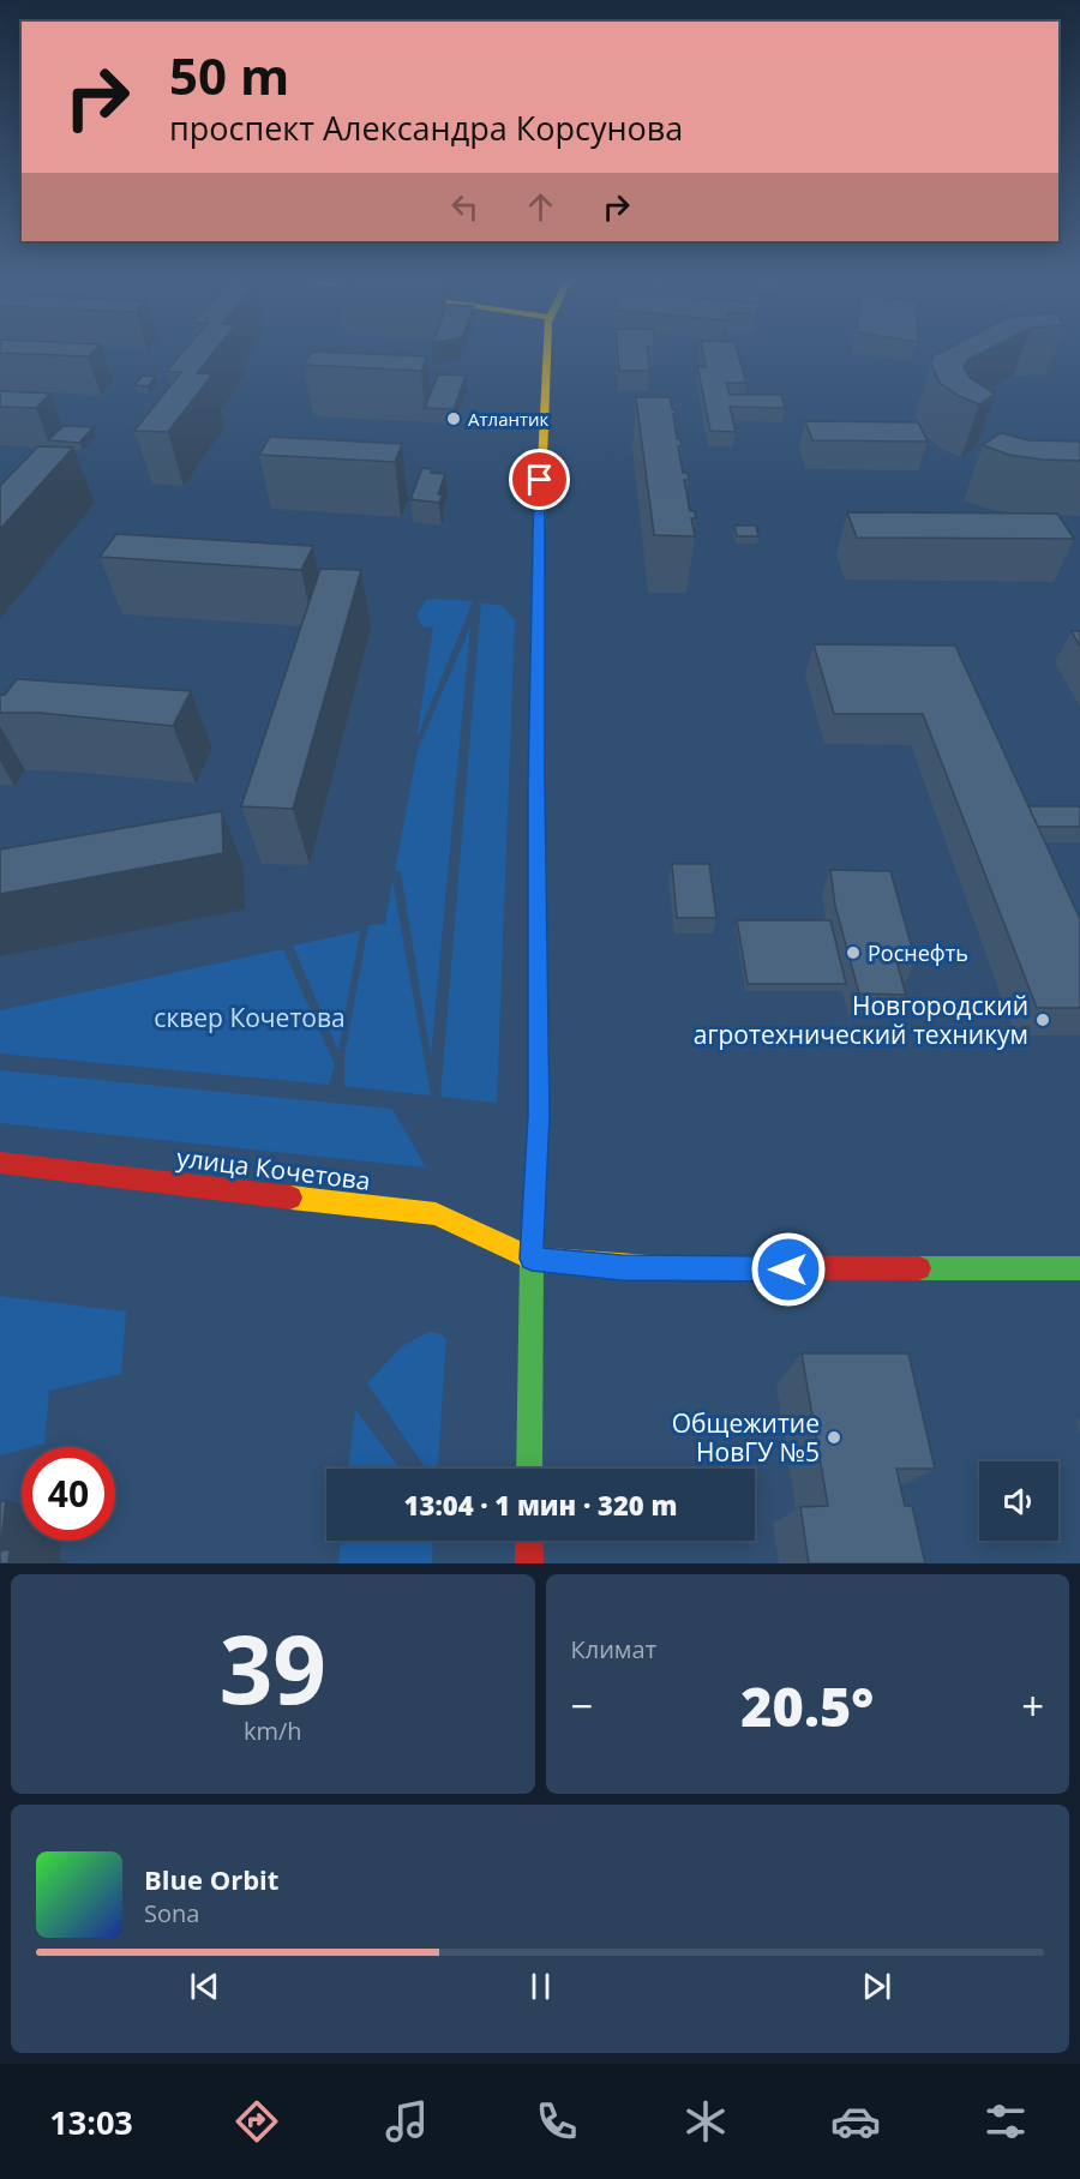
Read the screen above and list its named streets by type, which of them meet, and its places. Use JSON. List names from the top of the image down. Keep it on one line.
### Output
{"streets":{"street":["улица Кочетова"]},"parks":["сквер Кочетова"],"places":["Атлантик","Роснефть","Новгородский агротехнический техникум","Общежитие НовГУ №5"],"page":{"turn":["50 m","проспект Александра Корсунова"],"limit":"40","trip":"13:04 · 1 мин · 320 m","tile":[["39","km/h"],"Климат"],"heat":["−","20.5°","+"],"song":["Blue Orbit","Sona"],"tabs":"13:03"}}
